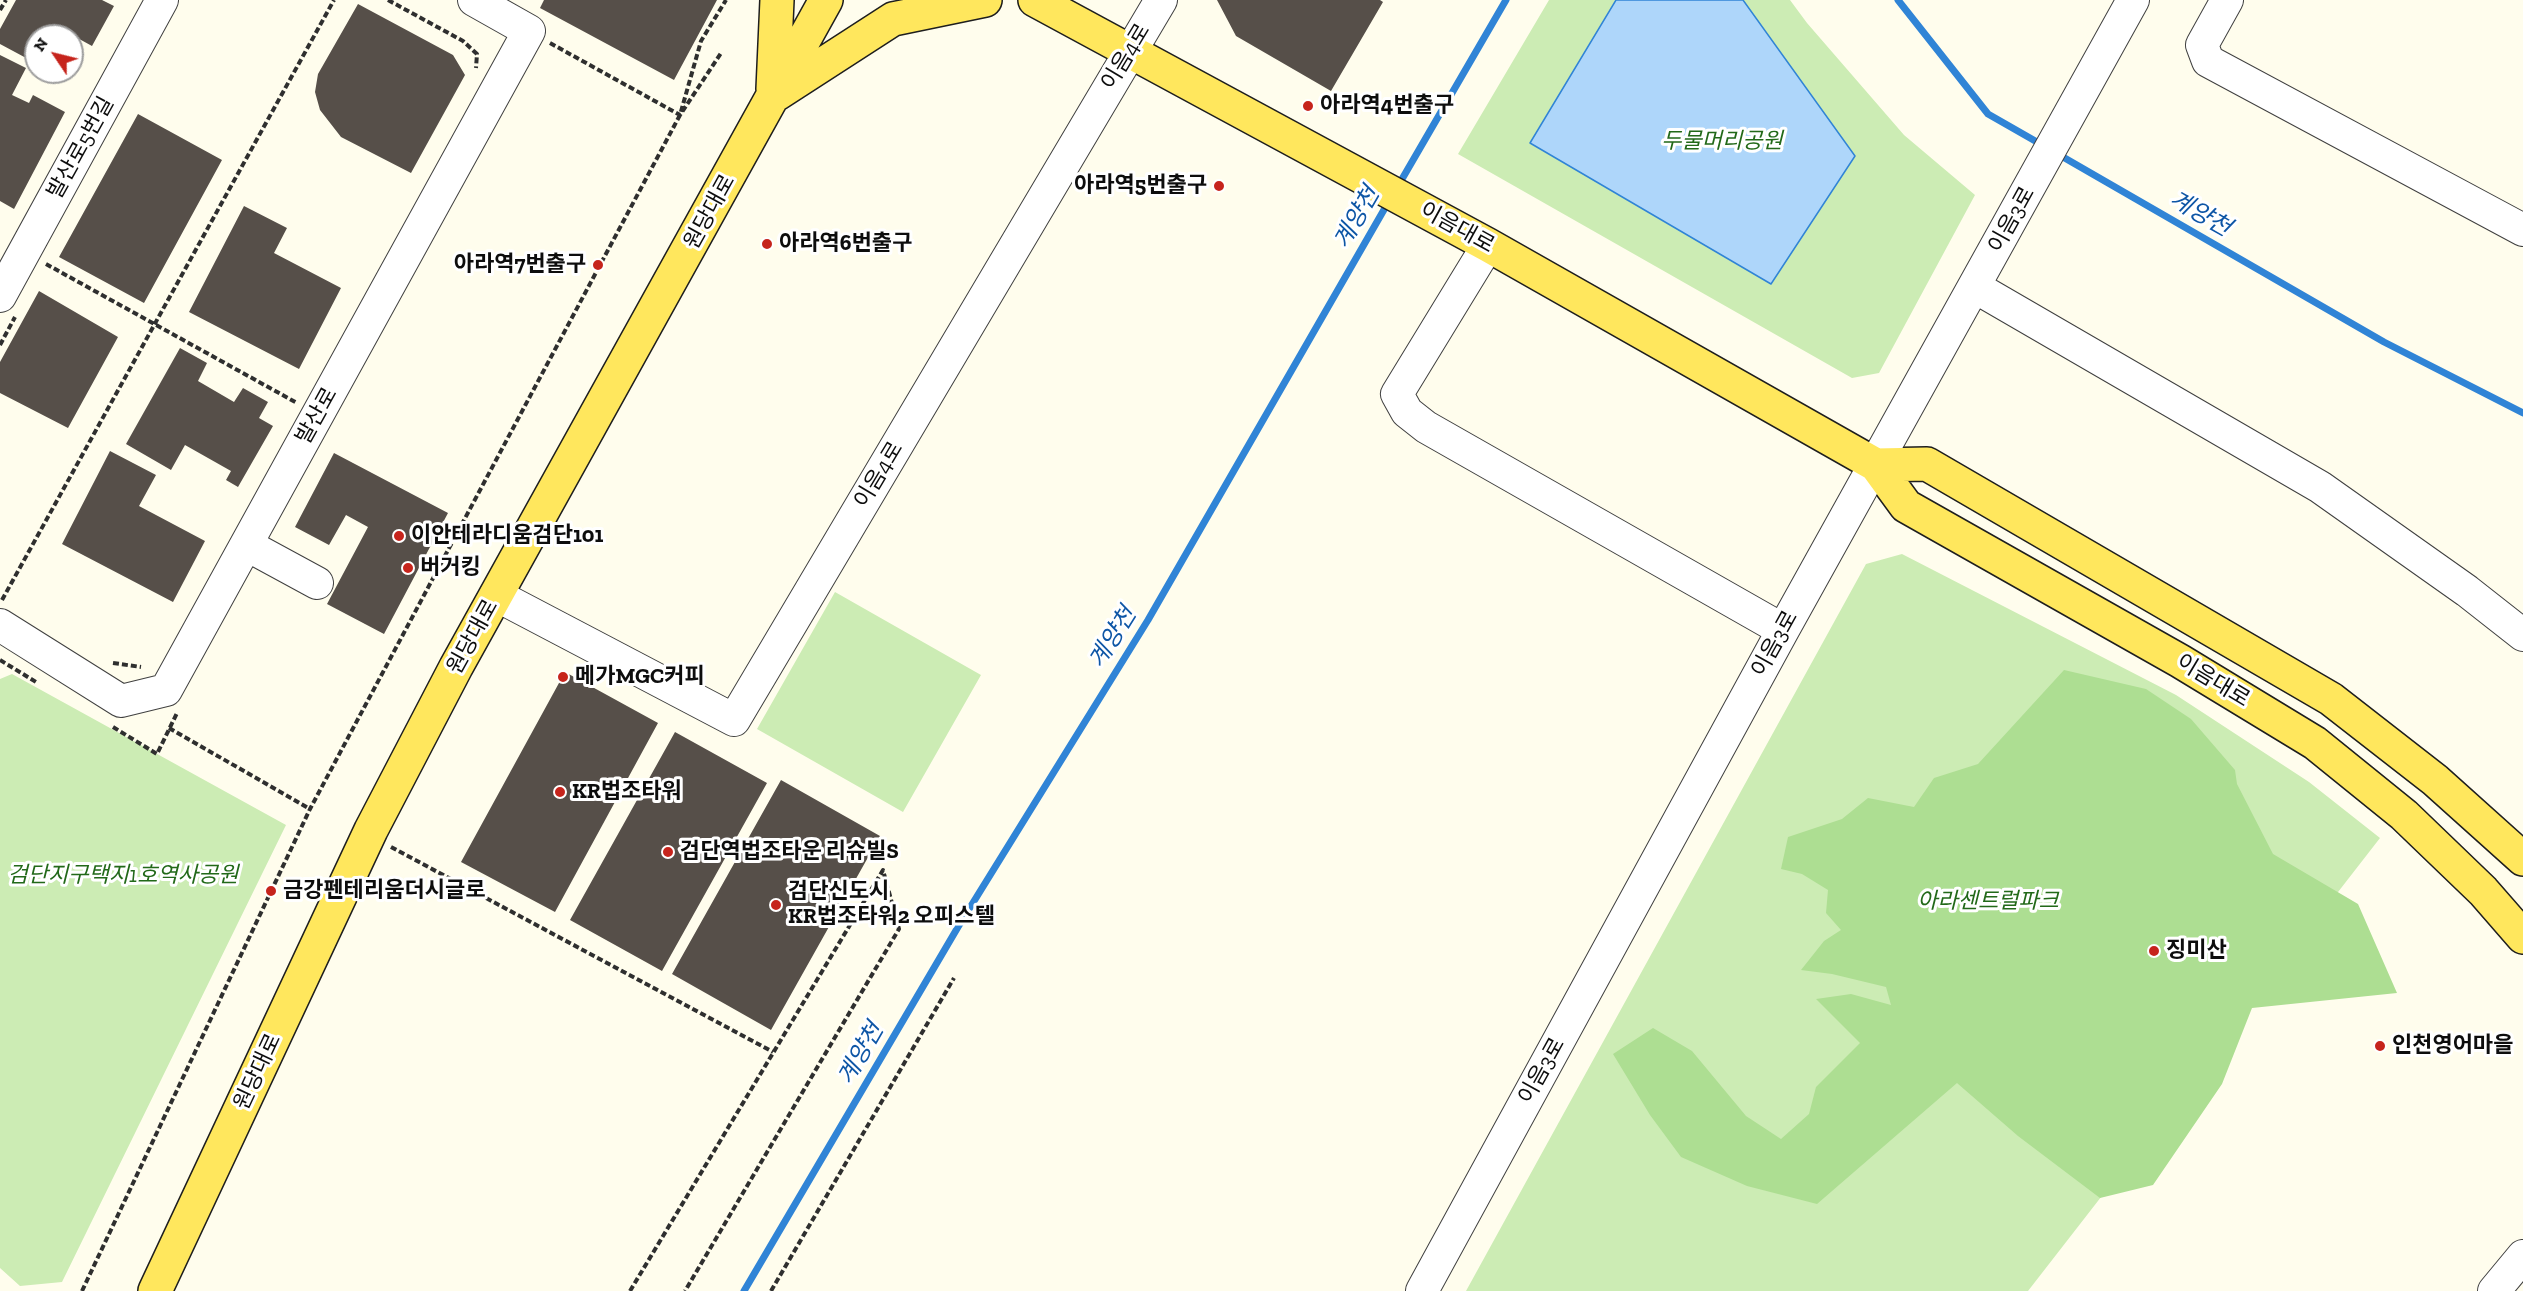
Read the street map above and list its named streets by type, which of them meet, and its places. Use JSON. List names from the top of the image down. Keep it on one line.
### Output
{"streets":{"main road":["원당대로","이음대로"],"street":["이음4로","발산로5번길","이음3로","발산로"]},"crossings":[["이음4로","원당대로"],["이음4로","이음대로"],["이음3로","이음대로"]],"water":["계양천"],"parks":["두물머리공원","검단지구택지1호역사공원","아라센트럴파크"],"places":["아라역4번출구","아라역5번출구","아라역6번출구","아라역7번출구","이안테라디움검단101","버거킹","메가MGC커피","KR법조타워","검단역법조타운 리슈빌S","금강펜테리움더시글로","검단신도시 KR법조타워2 오피스텔","징미산","인천영어마을"],"north":"top left"}
